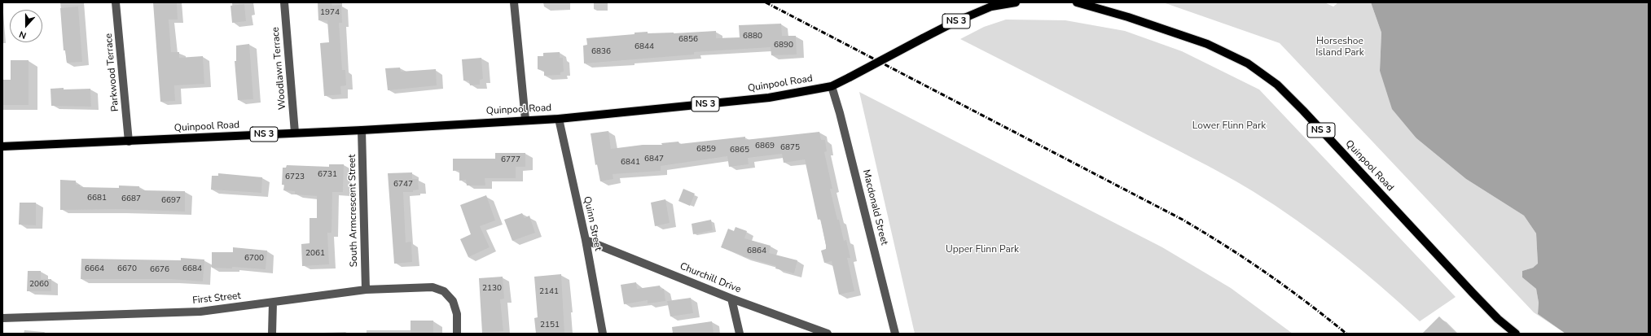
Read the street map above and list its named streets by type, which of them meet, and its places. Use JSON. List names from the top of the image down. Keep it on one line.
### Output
{"streets":{"main road":["NS 3","Quinpool Road"],"street":["Woodlawn Terrace","Parkwood Terrace","Macdonald Street","South Armcrescent Street","Quinn Street","Churchill Drive","First Street"]},"crossings":[["Woodlawn Terrace","Quinpool Road"],["Parkwood Terrace","Quinpool Road"],["Quinpool Road","Macdonald Street"],["Quinpool Road","South Armcrescent Street"],["Quinpool Road","Quinn Street"],["South Armcrescent Street","First Street"],["Quinn Street","Churchill Drive"]],"parks":["Horseshoe Island Park","Lower Flinn Park","Upper Flinn Park"],"house_numbers":["1974","6880","6856","6890","6844","6836","6869","6875","6859","6865","6847","6777","6841","6731","6723","6747","6681","6687","6697","6864","2061","6700","6664","6670","6684","6676","2060","2130","2141","2151"],"north":"bottom"}
